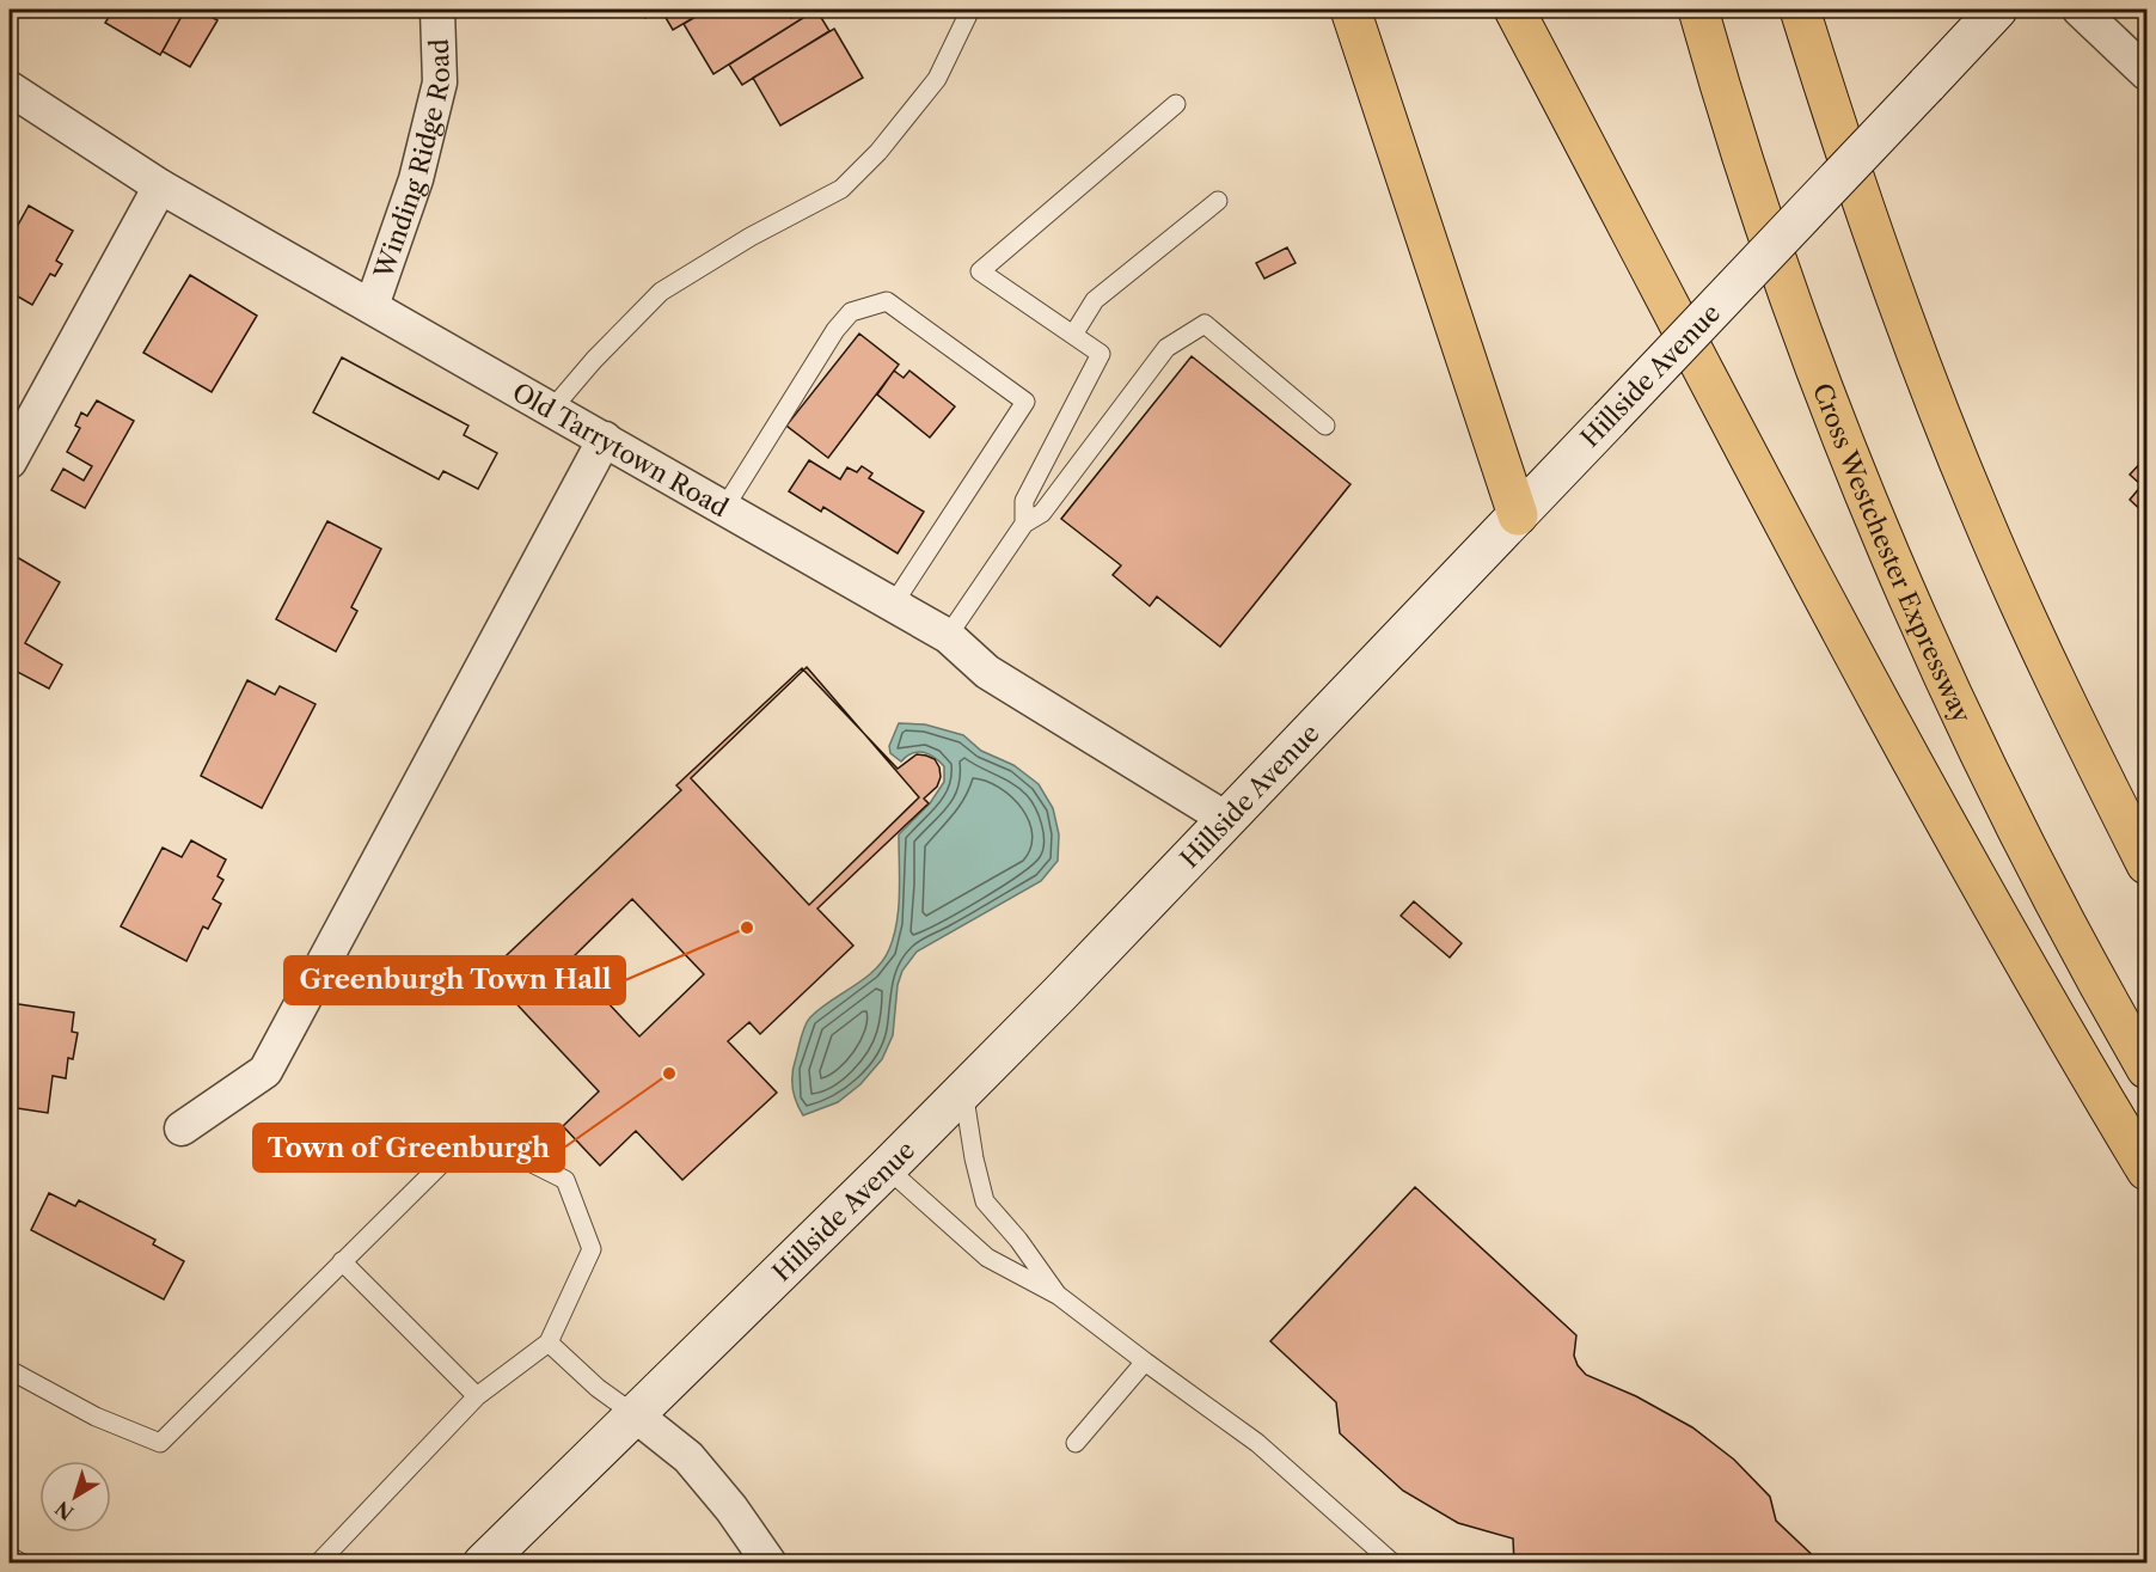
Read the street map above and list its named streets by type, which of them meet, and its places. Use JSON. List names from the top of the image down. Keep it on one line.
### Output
{"streets":{"highway":["Cross Westchester Expressway"],"main road":["Hillside Avenue"],"street":["Winding Ridge Road","Old Tarrytown Road"]},"crossings":[["Winding Ridge Road","Old Tarrytown Road"],["Hillside Avenue","Old Tarrytown Road"]],"places":["Greenburgh Town Hall","Town of Greenburgh"],"north":"bottom left"}
